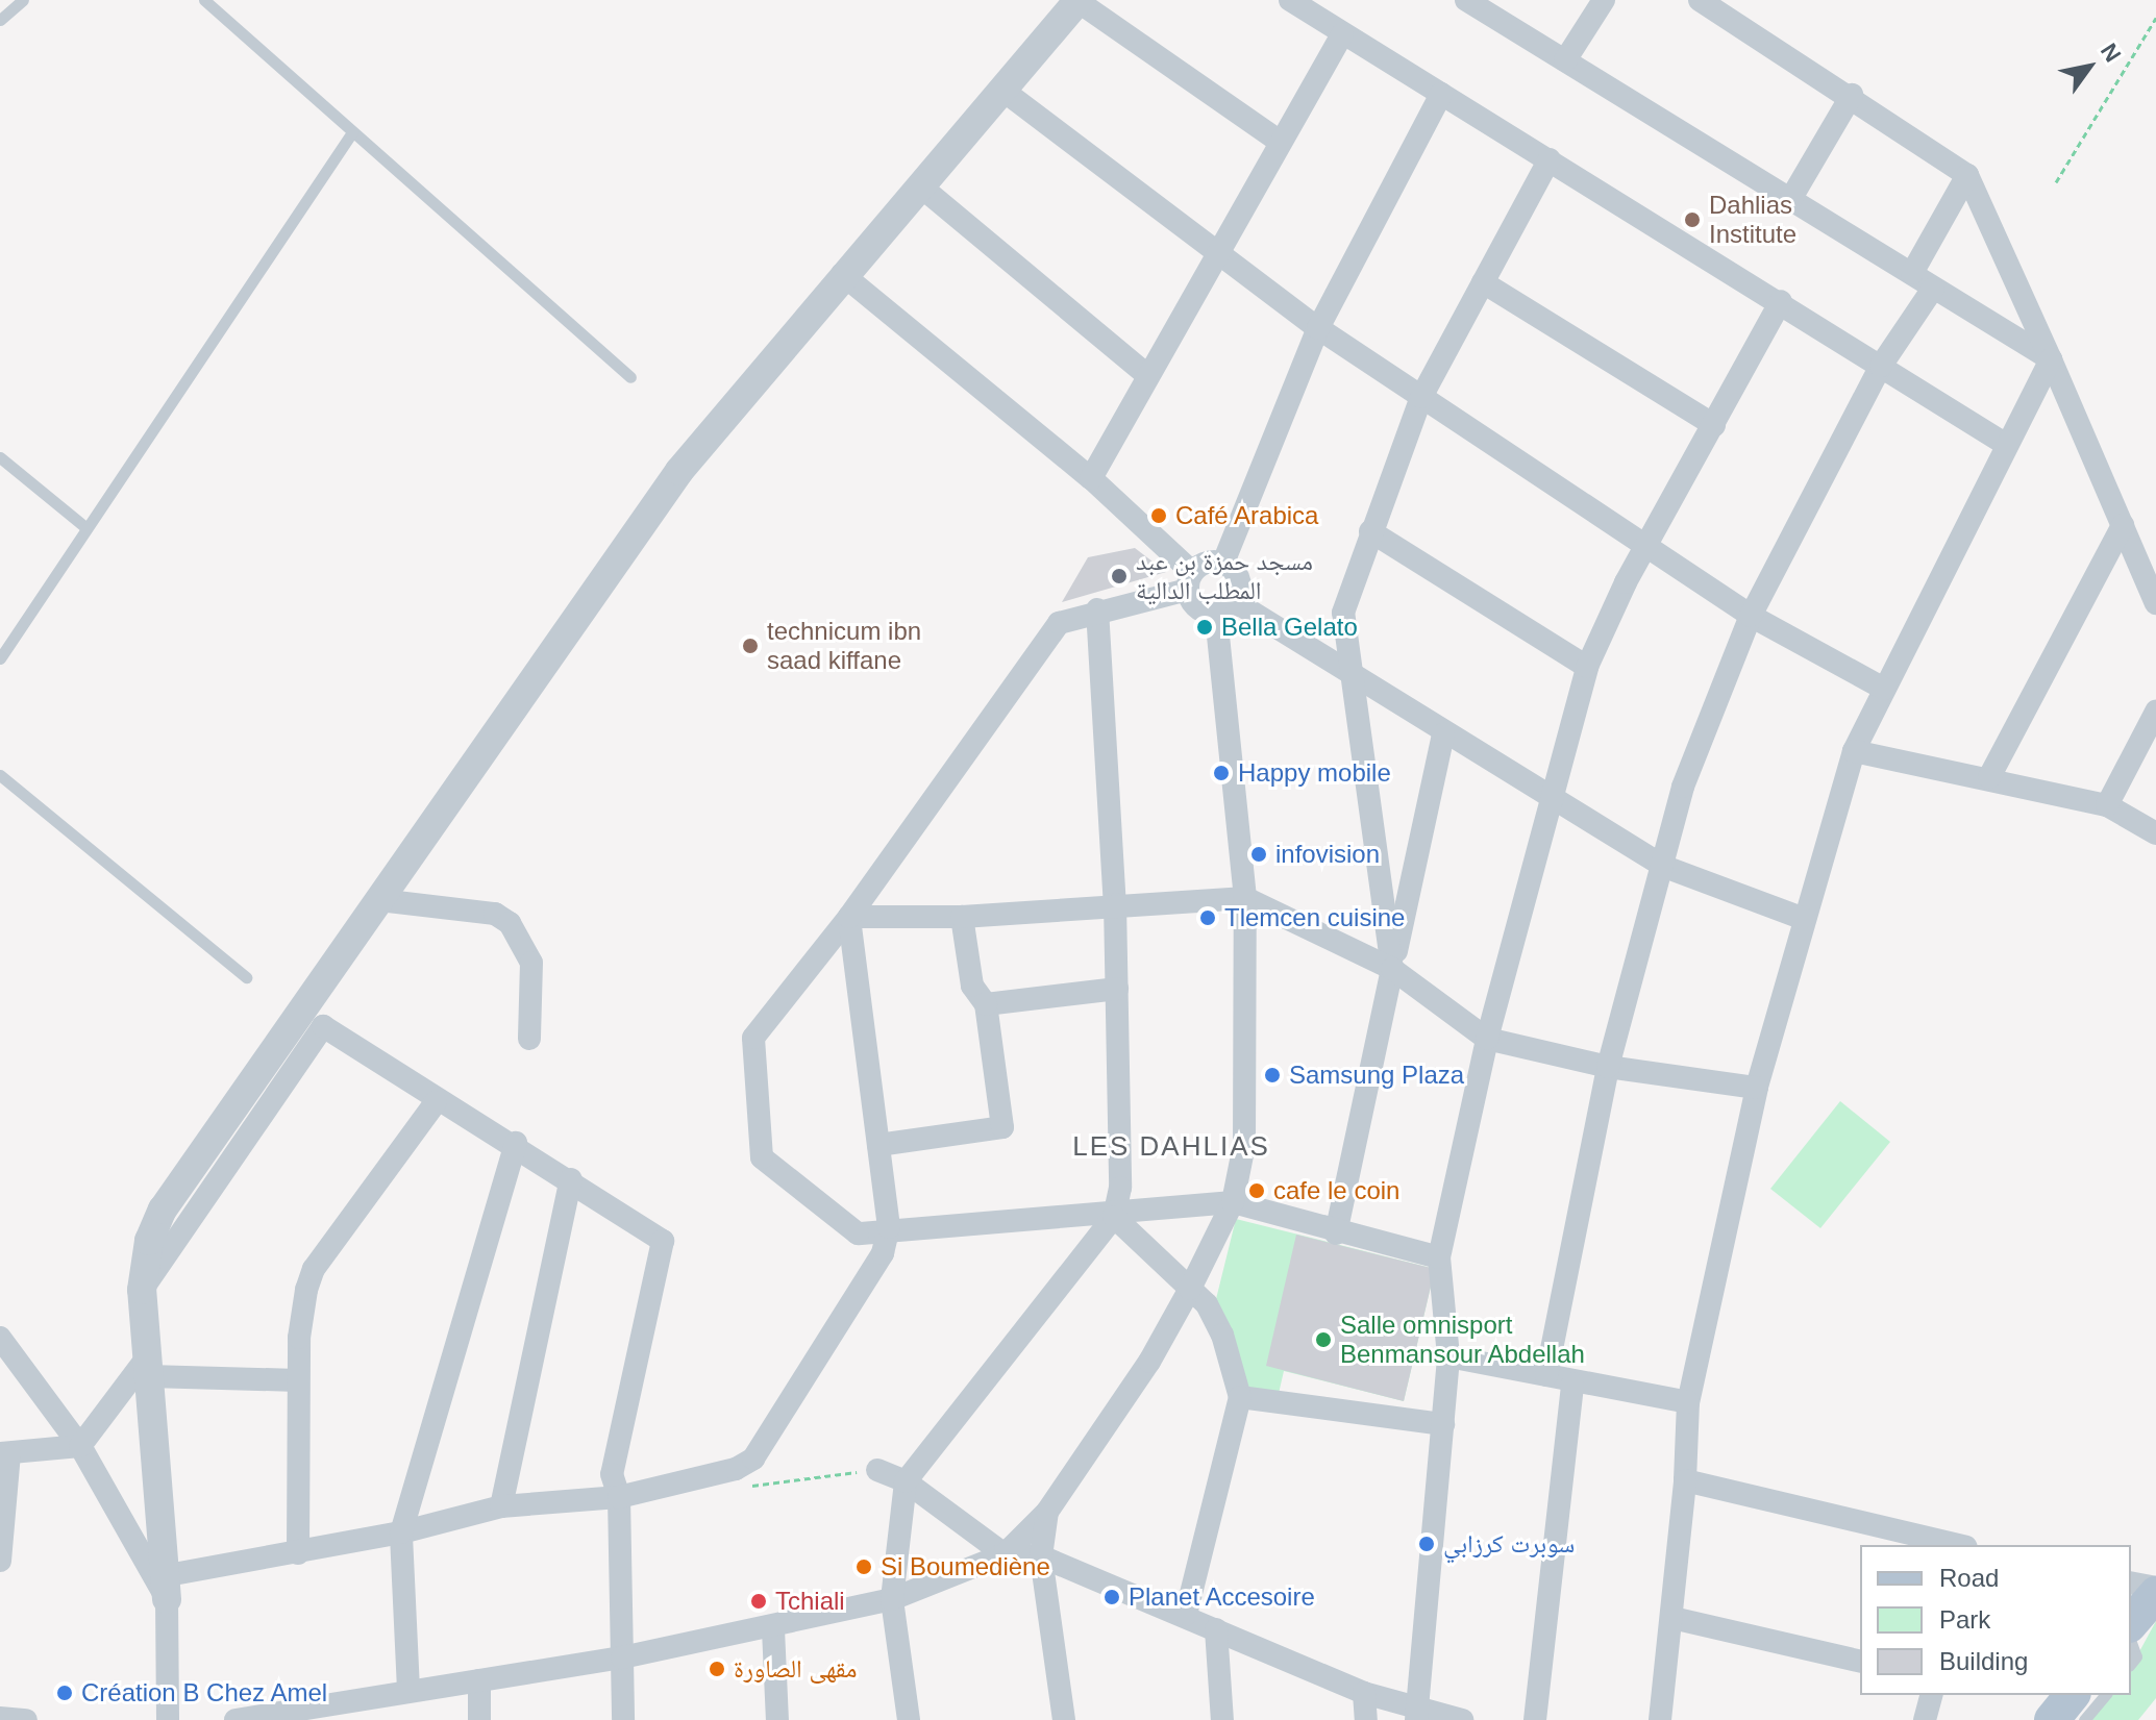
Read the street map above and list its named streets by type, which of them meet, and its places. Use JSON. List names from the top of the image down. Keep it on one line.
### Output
{"districts":["LES DAHLIAS"],"places":["Dahlias Institute","Café Arabica","مسجد حمزة بن عبد المطلب الدالية","Bella Gelato","technicum ibn saad kiffane","Happy mobile","infovision","Tlemcen cuisine","Samsung Plaza","cafe le coin","Salle omnisport Benmansour Abdellah","سوبرت كرزابي","Si Boumediène","Planet Accesoire","Tchiali","مقهى الصاورة","Création B Chez Amel"],"legend":["Road","Park","Building"],"north":"top right"}
